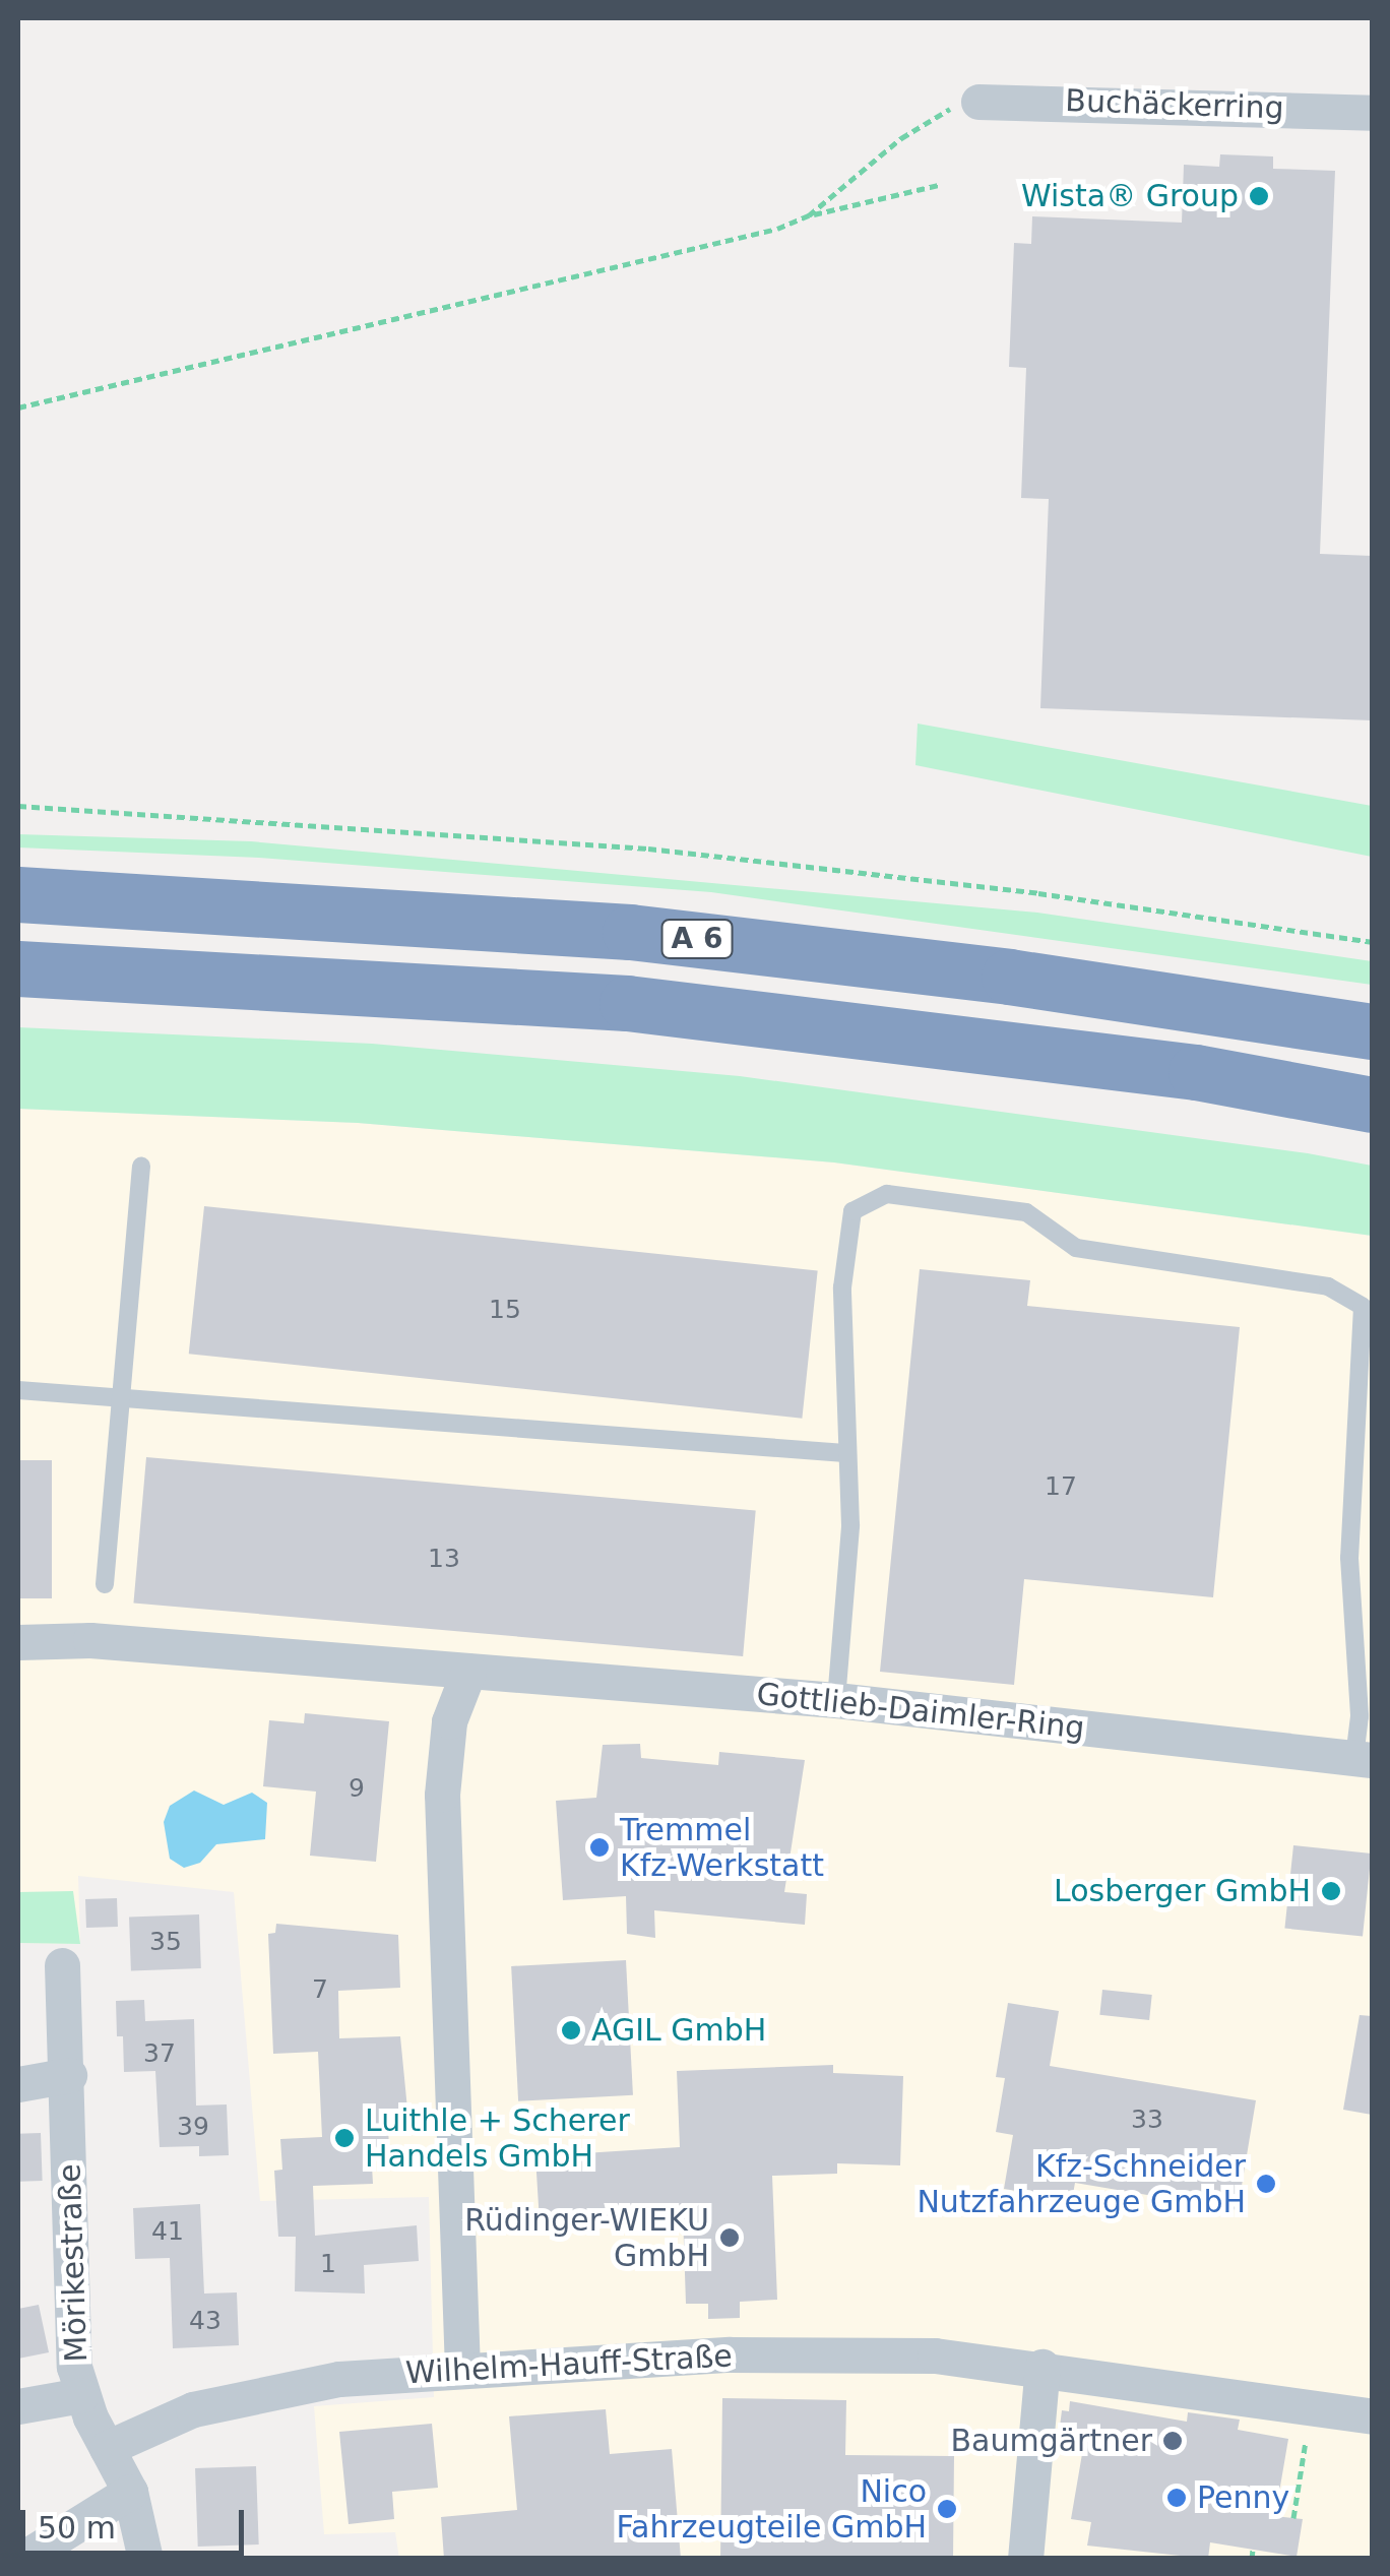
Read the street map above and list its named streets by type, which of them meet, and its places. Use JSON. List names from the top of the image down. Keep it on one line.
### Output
{"streets":{"highway":["A 6"],"street":["Buchäckerring","Gottlieb-Daimler-Ring","Mörikestraße","Wilhelm-Hauff-Straße"]},"crossings":[["Mörikestraße","Wilhelm-Hauff-Straße"]],"places":["Wista® Group","Tremmel Kfz-Werkstatt","Losberger GmbH","AGIL GmbH","Luithle + Scherer Handels GmbH","Kfz-Schneider Nutzfahrzeuge GmbH","Rüdinger-WIEKU GmbH","Baumgärtner","Penny","Nico Fahrzeugteile GmbH"],"house_numbers":["15","17","13","9","35","7","37","33","39","41","1","43"],"scale_bar":"50 m"}
